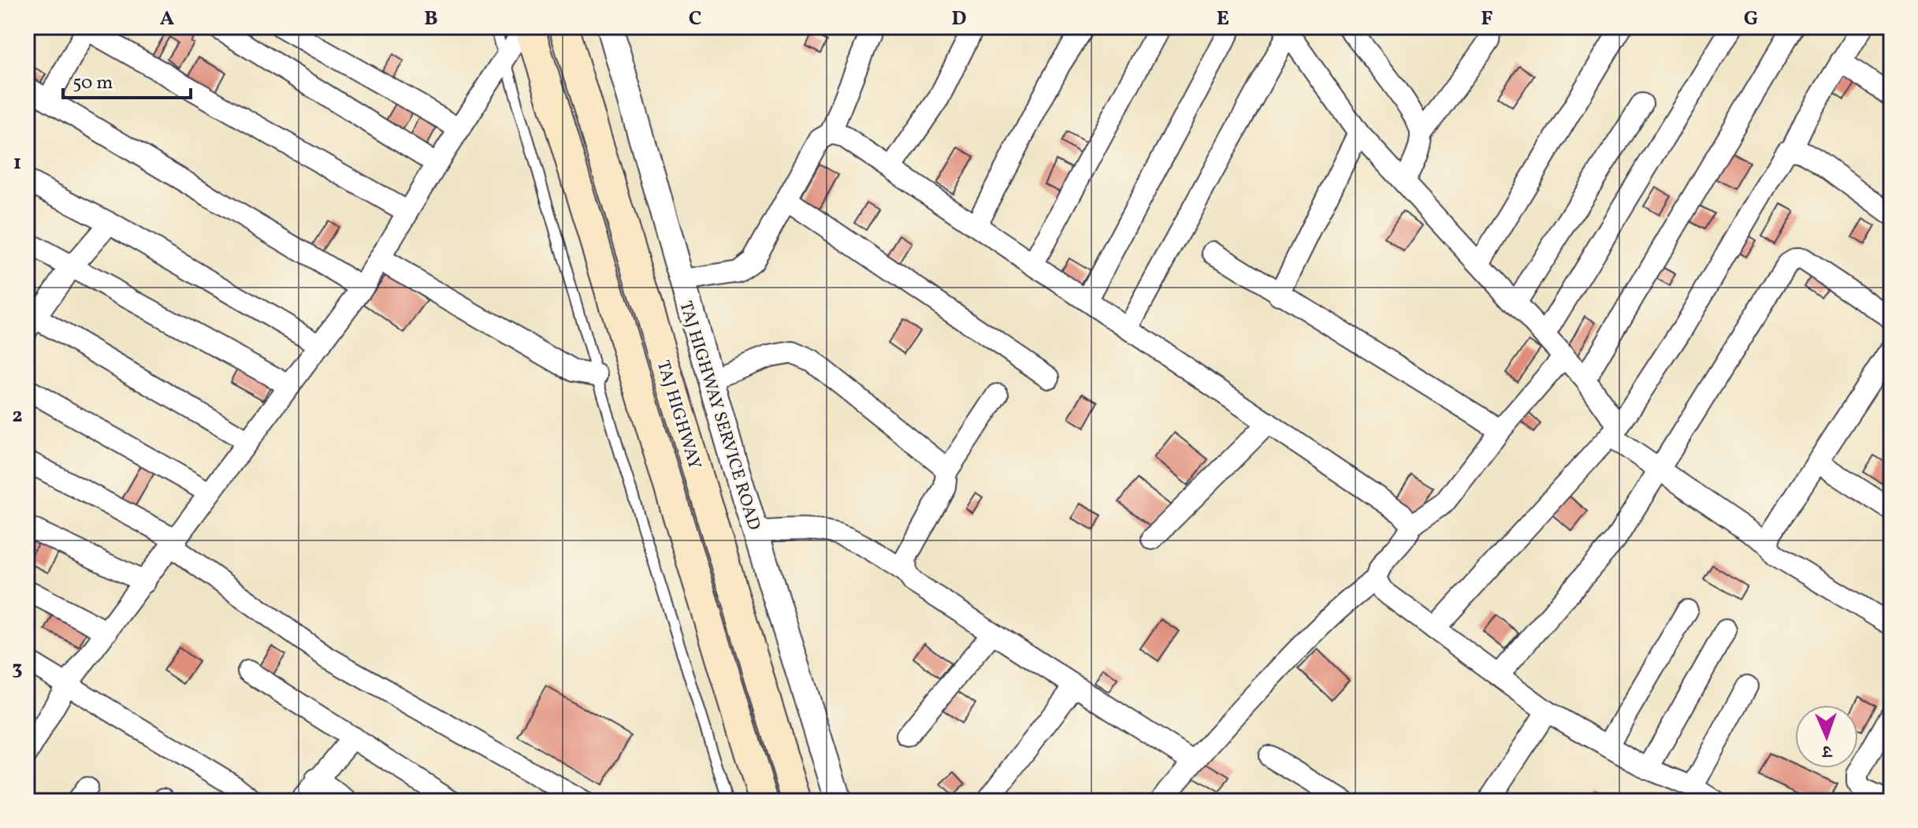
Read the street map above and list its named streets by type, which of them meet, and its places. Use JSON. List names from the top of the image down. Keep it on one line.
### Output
{"streets":{"main road":["TAJ HIGHWAY"],"street":["TAJ HIGHWAY SERVICE ROAD"]},"scale_bar":"50 m","north":"bottom","grid":{"columns":["A","B","C","D","E","F","G"],"rows":["1","2","3"]}}
